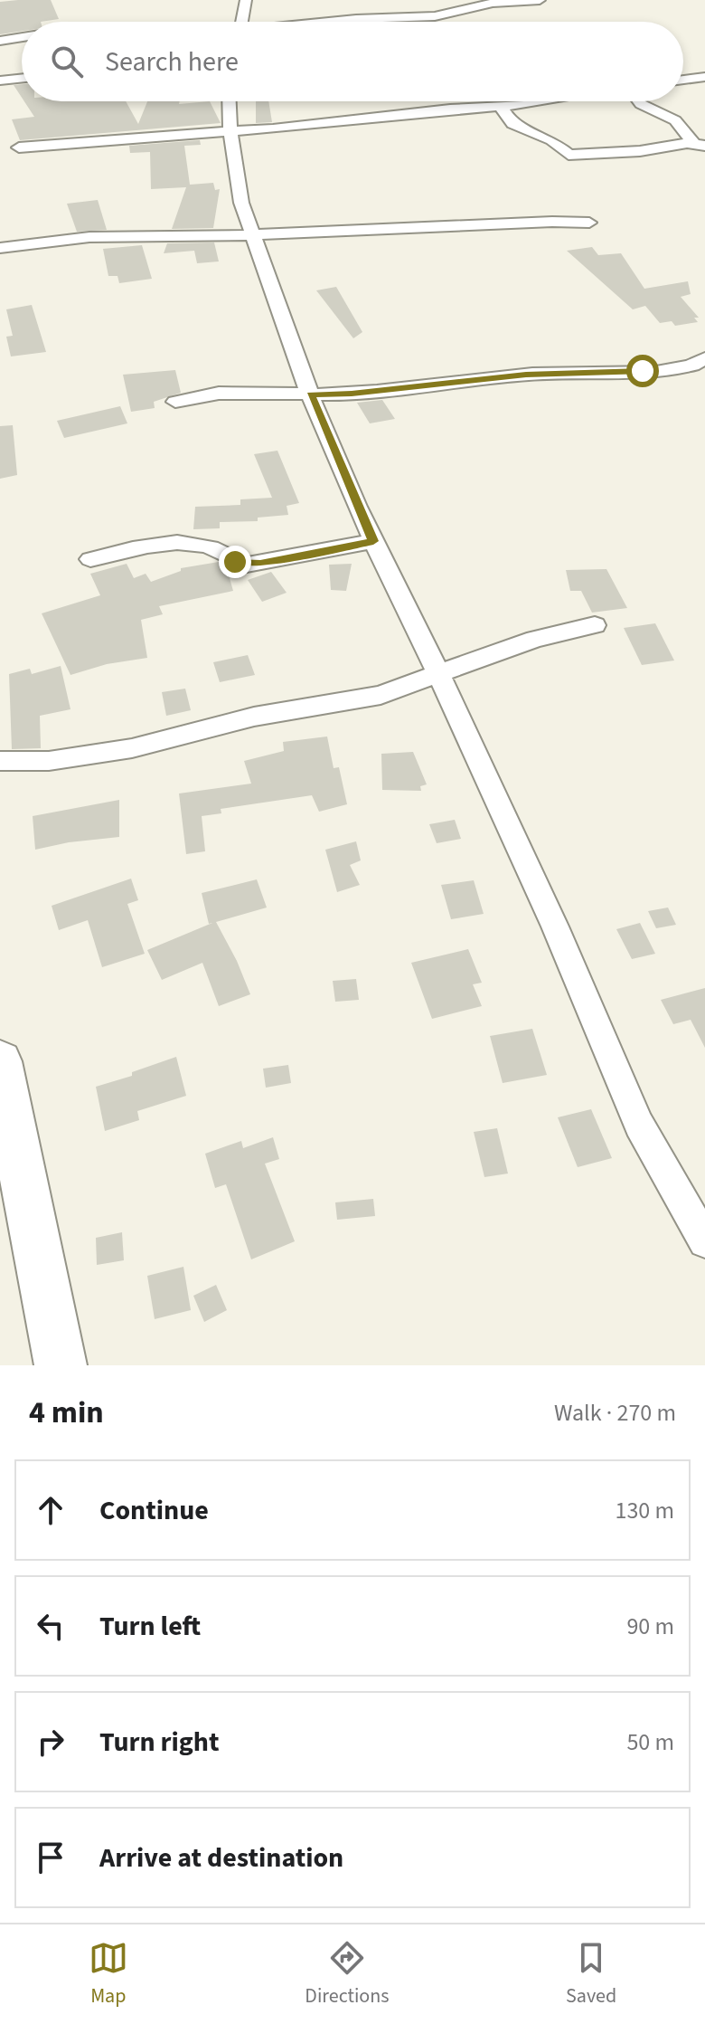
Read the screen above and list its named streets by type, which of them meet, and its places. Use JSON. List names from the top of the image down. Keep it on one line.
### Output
{"page":{"search":"Search here","heading":["4 min","Walk · 270 m"],"list":[["Continue","130 m"],["Turn left","90 m"],["Turn right","50 m"],"Arrive at destination"],"nav":["Map","Directions","Saved"]}}
